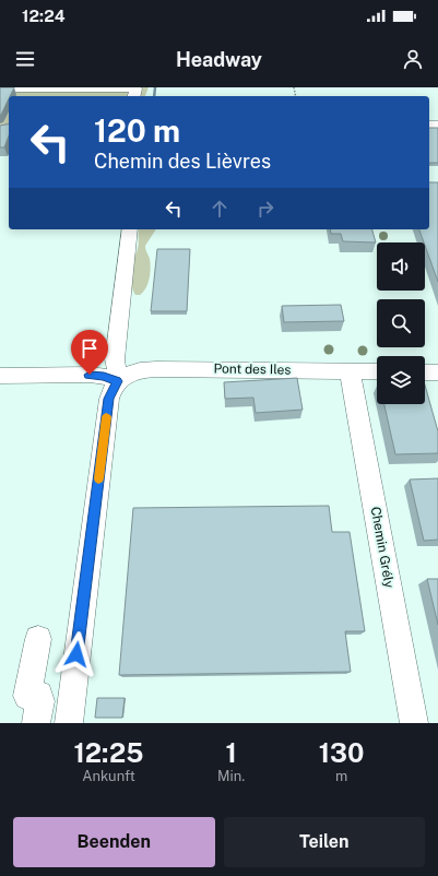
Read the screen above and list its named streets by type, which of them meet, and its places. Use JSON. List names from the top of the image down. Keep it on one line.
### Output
{"streets":{"street":["Pont des Iles","Chemin Grély"]},"crossings":[["Pont des Iles","Chemin Grély"]],"page":{"status":"12:24","header":"Headway","turn":["120 m","Chemin des Lièvres"],"eta":["12:25","Ankunft","1","Min.","130","m"],"buttons":["Beenden","Teilen"]}}
